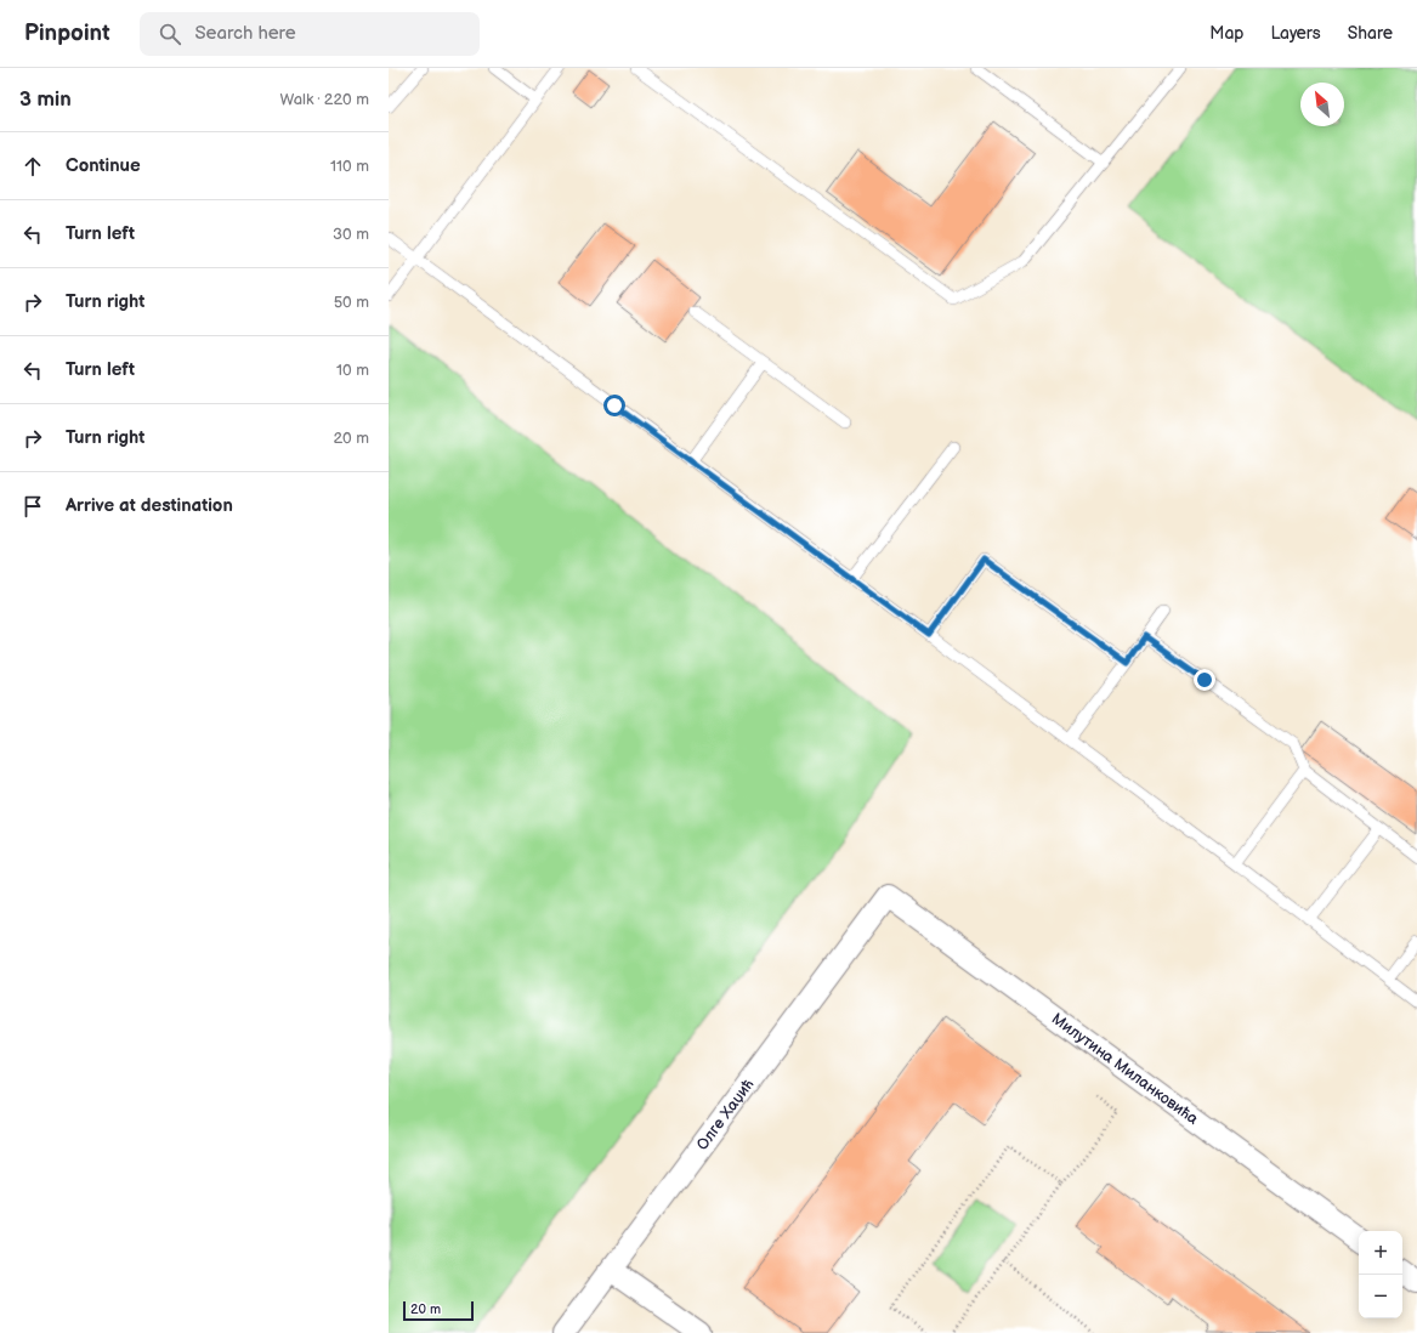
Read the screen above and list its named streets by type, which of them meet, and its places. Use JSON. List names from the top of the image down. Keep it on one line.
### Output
{"streets":{"street":["Милутина Миланковића","Олге Хаџић"]},"crossings":[["Милутина Миланковића","Олге Хаџић"]],"scale_bar":"20 m","north":"top left","page":{"header":"Pinpoint","search":"Search here","nav":["Map","Layers","Share"],"heading":["3 min","Walk · 220 m"],"list":[["Continue","110 m"],["Turn left","30 m"],["Turn right","50 m"],["Turn left","10 m"],["Turn right","20 m"],"Arrive at destination"],"map_buttons":["+","−"],"scale":"20 m"}}
